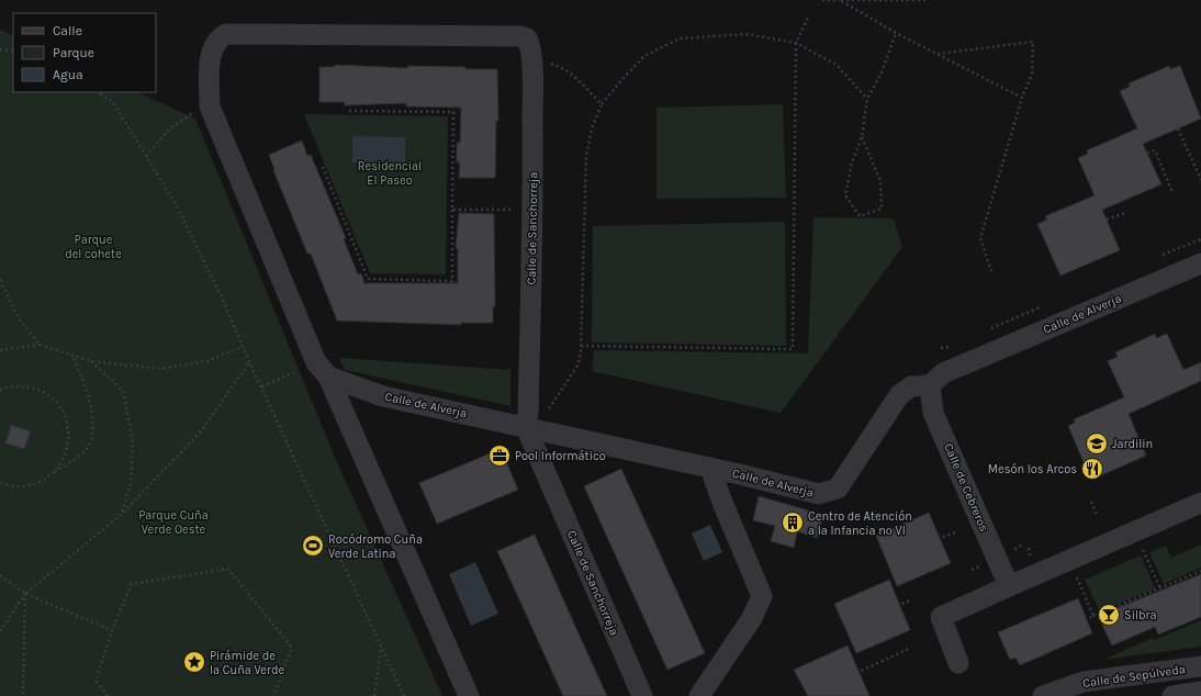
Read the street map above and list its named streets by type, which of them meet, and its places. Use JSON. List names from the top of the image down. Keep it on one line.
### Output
{"streets":{"street":["Calle de Sanchorreja","Calle de Alverja","Calle de Cebreros","Calle de Sepúlveda"]},"crossings":[["Calle de Sanchorreja","Calle de Alverja"],["Calle de Alverja","Calle de Cebreros"]],"parks":["Residencial El Paseo","Parque del cohete","Parque Cuña Verde Oeste"],"places":{"school or university":["Jardilin"],"office":["Pool Informático"],"restaurant":["Mesón los Arcos"],"building":["Centro de Atención a la Infancia nº VI"],"sports":["Rocódromo Cuña Verde Latina"],"bar":["Silbra"],"place":["Pirámide de la Cuña Verde"]},"legend":["Calle","Parque","Agua"]}
